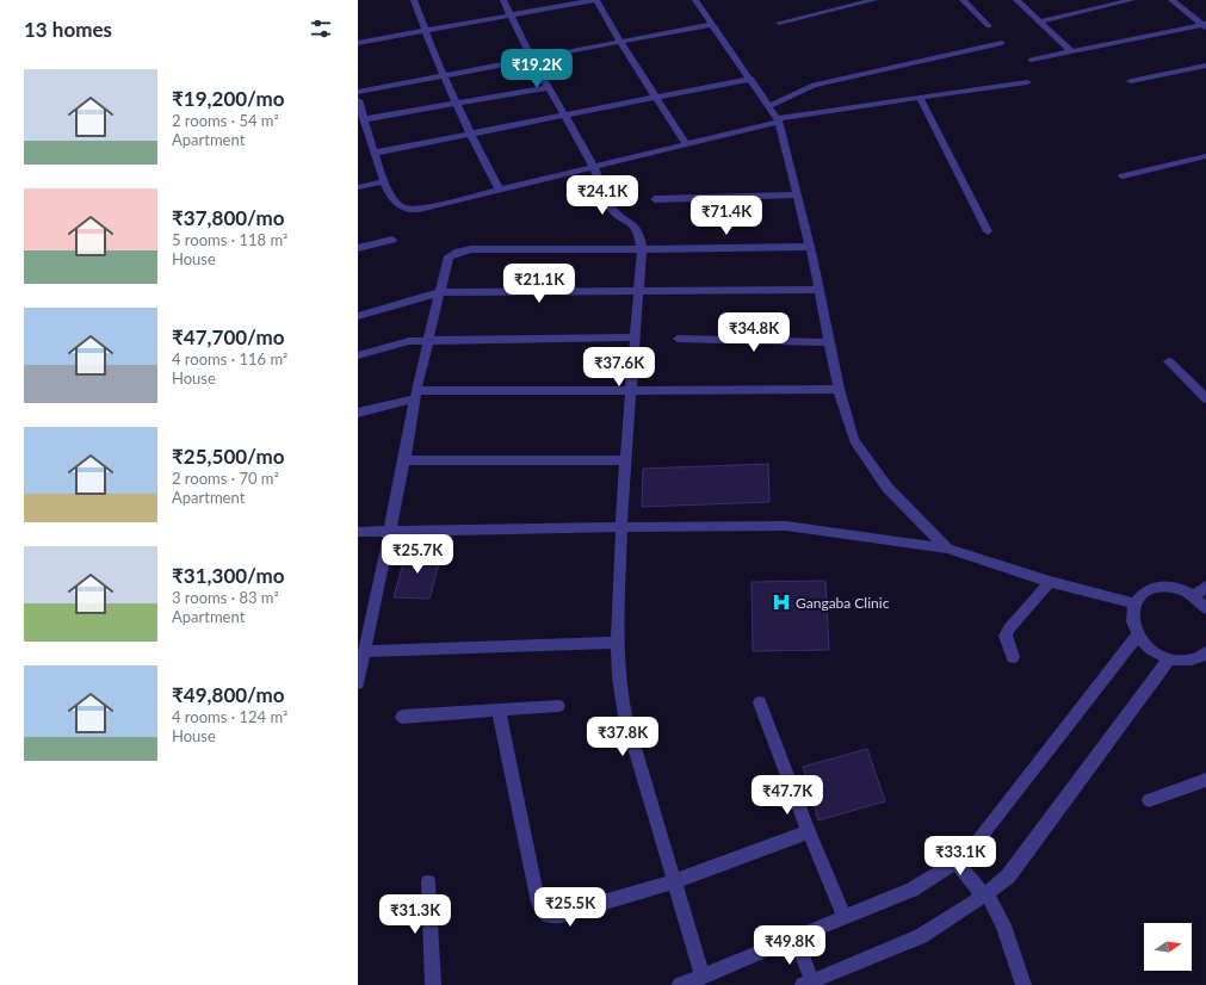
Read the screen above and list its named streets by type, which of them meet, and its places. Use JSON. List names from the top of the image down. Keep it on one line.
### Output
{"places":{"hospital":["Gangaba Clinic"]},"north":"right","page":{"heading":"13 homes","price":["₹19.2K","₹24.1K","₹71.4K","₹21.1K","₹34.8K","₹37.6K","₹25.7K","₹37.8K","₹47.7K","₹33.1K","₹25.5K","₹31.3K","₹49.8K"],"list":[{"name":"₹19,200/mo","note":"2 rooms · 54 m² · Apartment"},{"name":"₹37,800/mo","note":"5 rooms · 118 m² · House"},{"name":"₹47,700/mo","note":"4 rooms · 116 m² · House"},{"name":"₹25,500/mo","note":"2 rooms · 70 m² · Apartment"},{"name":"₹31,300/mo","note":"3 rooms · 83 m² · Apartment"},{"name":"₹49,800/mo","note":"4 rooms · 124 m² · House"}]}}
